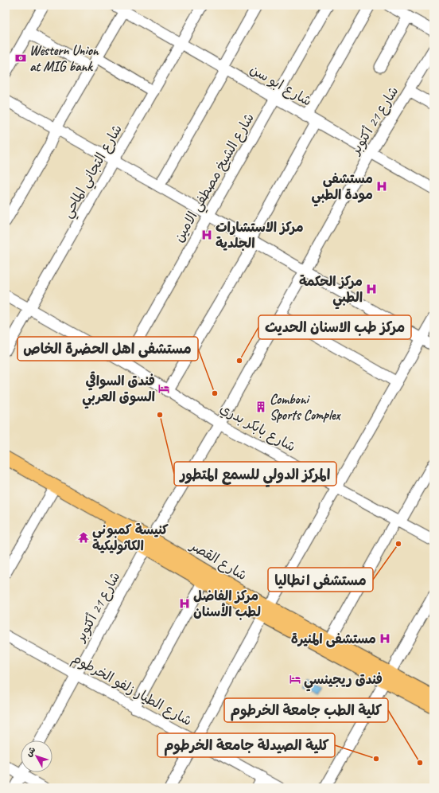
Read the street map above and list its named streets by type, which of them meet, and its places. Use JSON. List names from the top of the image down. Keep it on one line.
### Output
{"streets":{"main road":["شارع القصر"],"street":["شارع ابو سن","شارع 21 أكتوبر","شارع التجاني الماحي","شارع الشيخ مصطفي الامين","شارع بابكر بدري","شارع الطيار زلفو الخرطوم"]},"crossings":[["شارع ابو سن","شارع 21 أكتوبر"],["شارع ابو سن","شارع التجاني الماحي"],["شارع ابو سن","شارع الشيخ مصطفي الامين"],["شارع 21 أكتوبر","شارع بابكر بدري"],["شارع 21 أكتوبر","شارع القصر"],["شارع 21 أكتوبر","شارع الطيار زلفو الخرطوم"],["شارع التجاني الماحي","شارع بابكر بدري"],["شارع الشيخ مصطفي الامين","شارع بابكر بدري"]],"places":{"bank":["Western Union at MIG bank"],"hospital":["مستشفى مودة الطبي","مركز الاستشارات الجلدية","مركز الحكمة الطبي","مركز الفاضل لطب الأسنان","مستشفى المنيرة"],"other":["مركز طب الاسنان الحديث","مستشفى اهل الحضرة الخاص","المركز الدولي للسمع المتطور","مستشفى انطاليا","كلية الصيدلة جامعة الخرطوم","كلية الطب جامعة الخرطوم"],"hotel":["فندق السواقي السوق العربي","فندق ريجينسي"],"building":["Comboni Sports Complex"],"temple":["كنيسة كمبوني الكاثوليكية"]},"north":"top left"}
